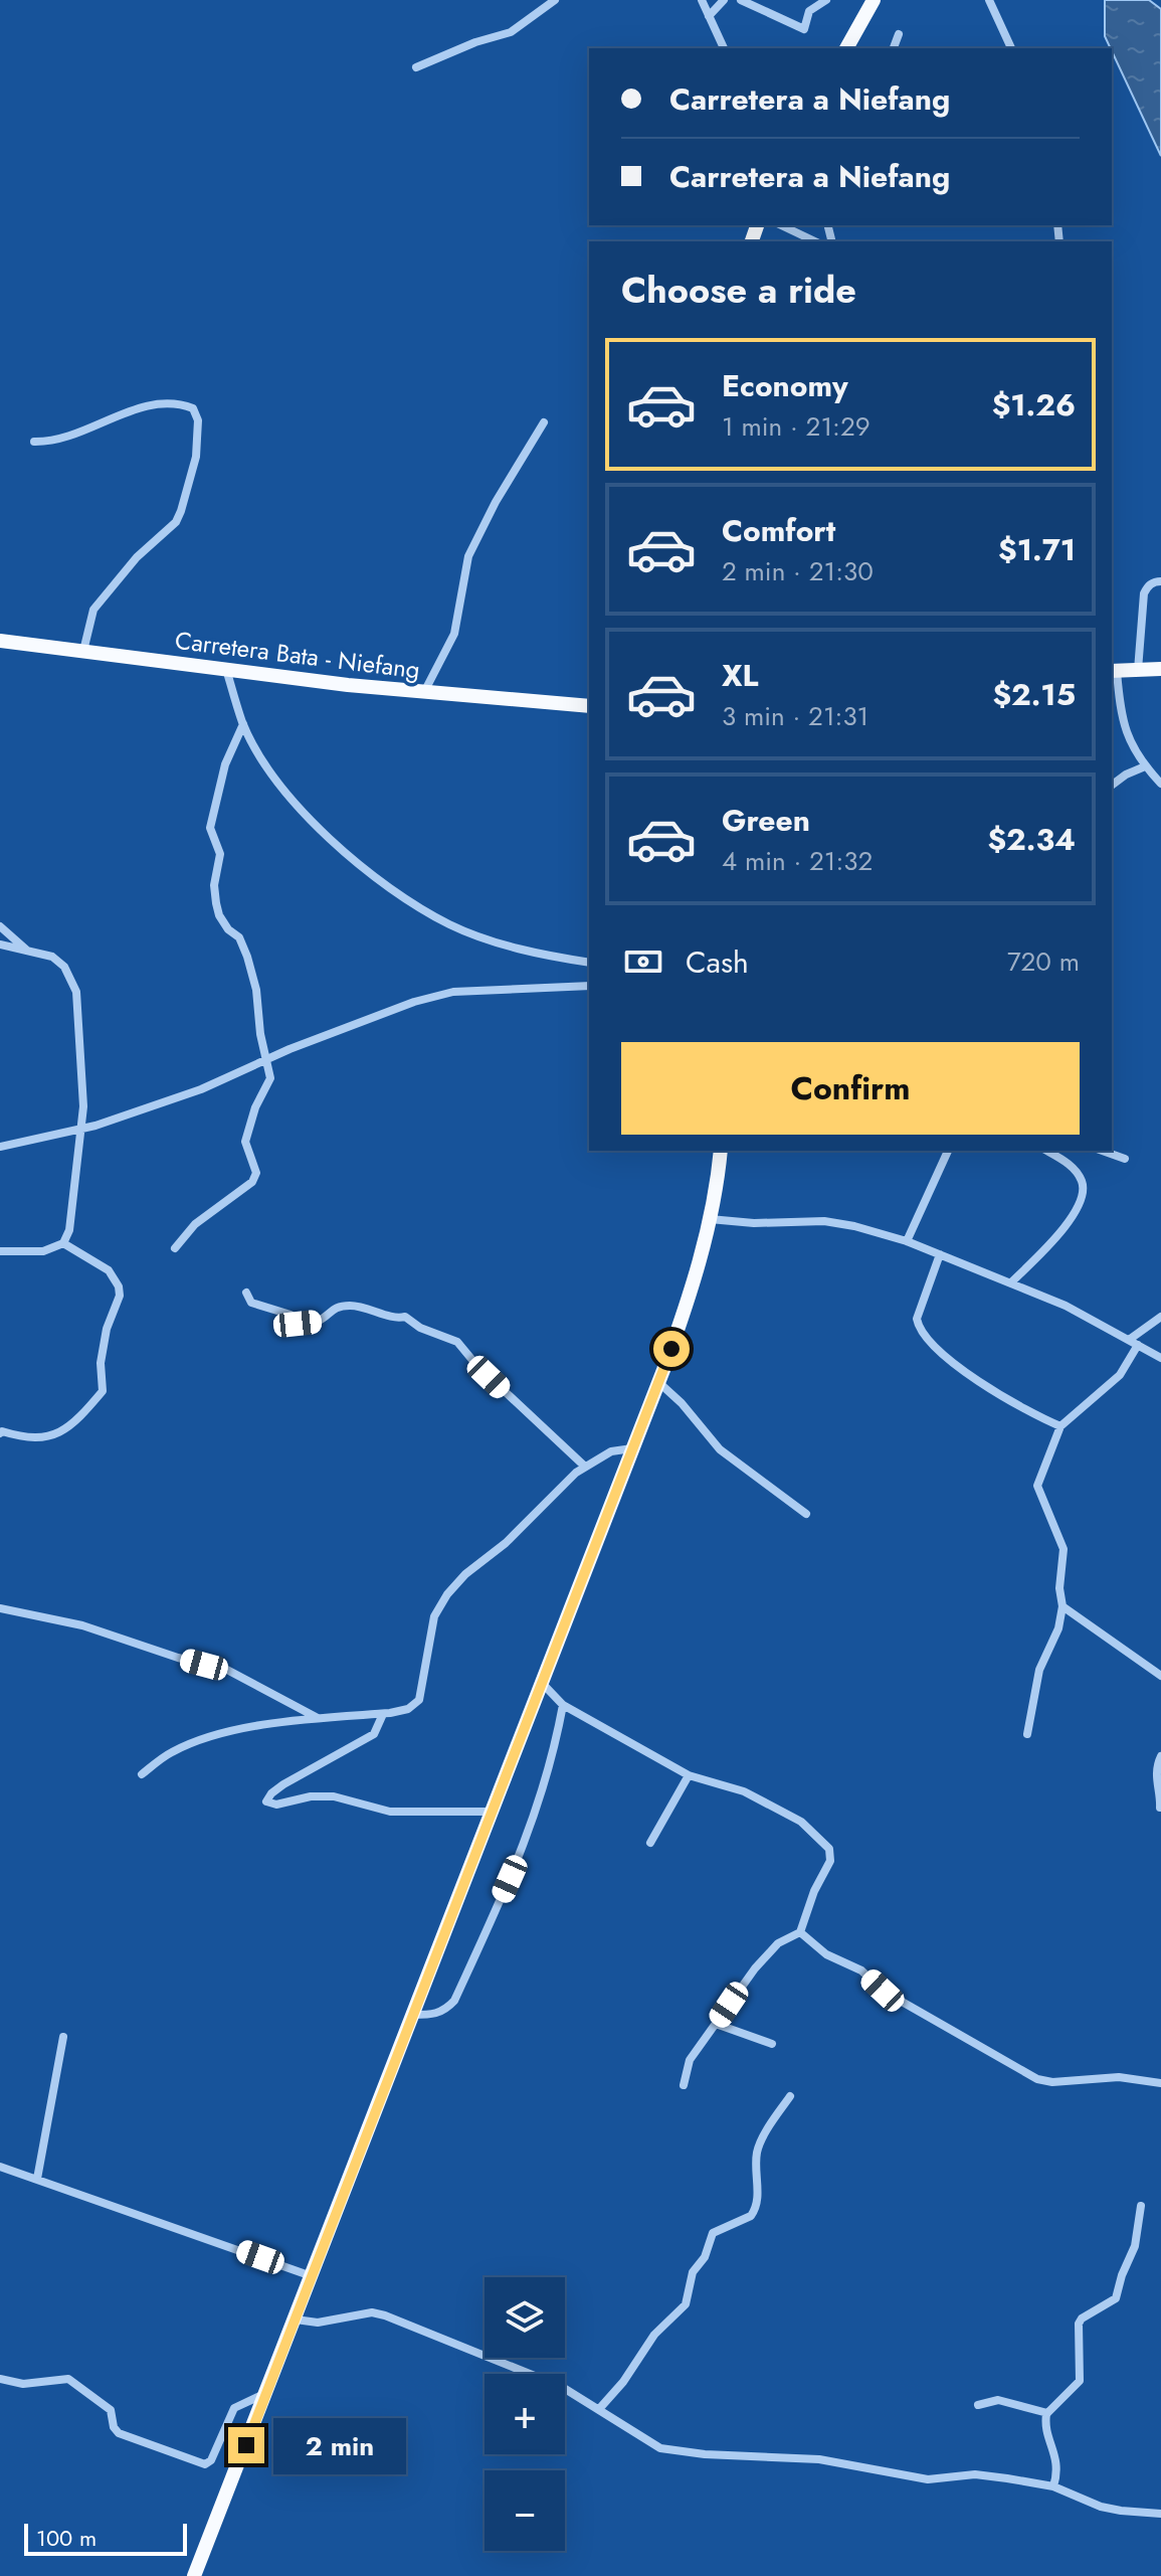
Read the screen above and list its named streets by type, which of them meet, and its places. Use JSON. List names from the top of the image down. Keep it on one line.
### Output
{"streets":{"main road":["Carretera Bata - Niefang"]},"scale_bar":"100 m","page":{"banner":["Carretera a Niefang","Carretera a Niefang"],"heading":"Choose a ride","list":[{"name":"Economy","note":"1 min · 21:29","value":"$1.26"},{"name":"Comfort","note":"2 min · 21:30","value":"$1.71"},{"name":"XL","note":"3 min · 21:31","value":"$2.15"},{"name":"Green","note":"4 min · 21:32","value":"$2.34"}],"pay":["Cash","720 m"],"buttons":"Confirm","map_buttons":["+","−"],"bubble":"2 min","scale":"100 m"}}
